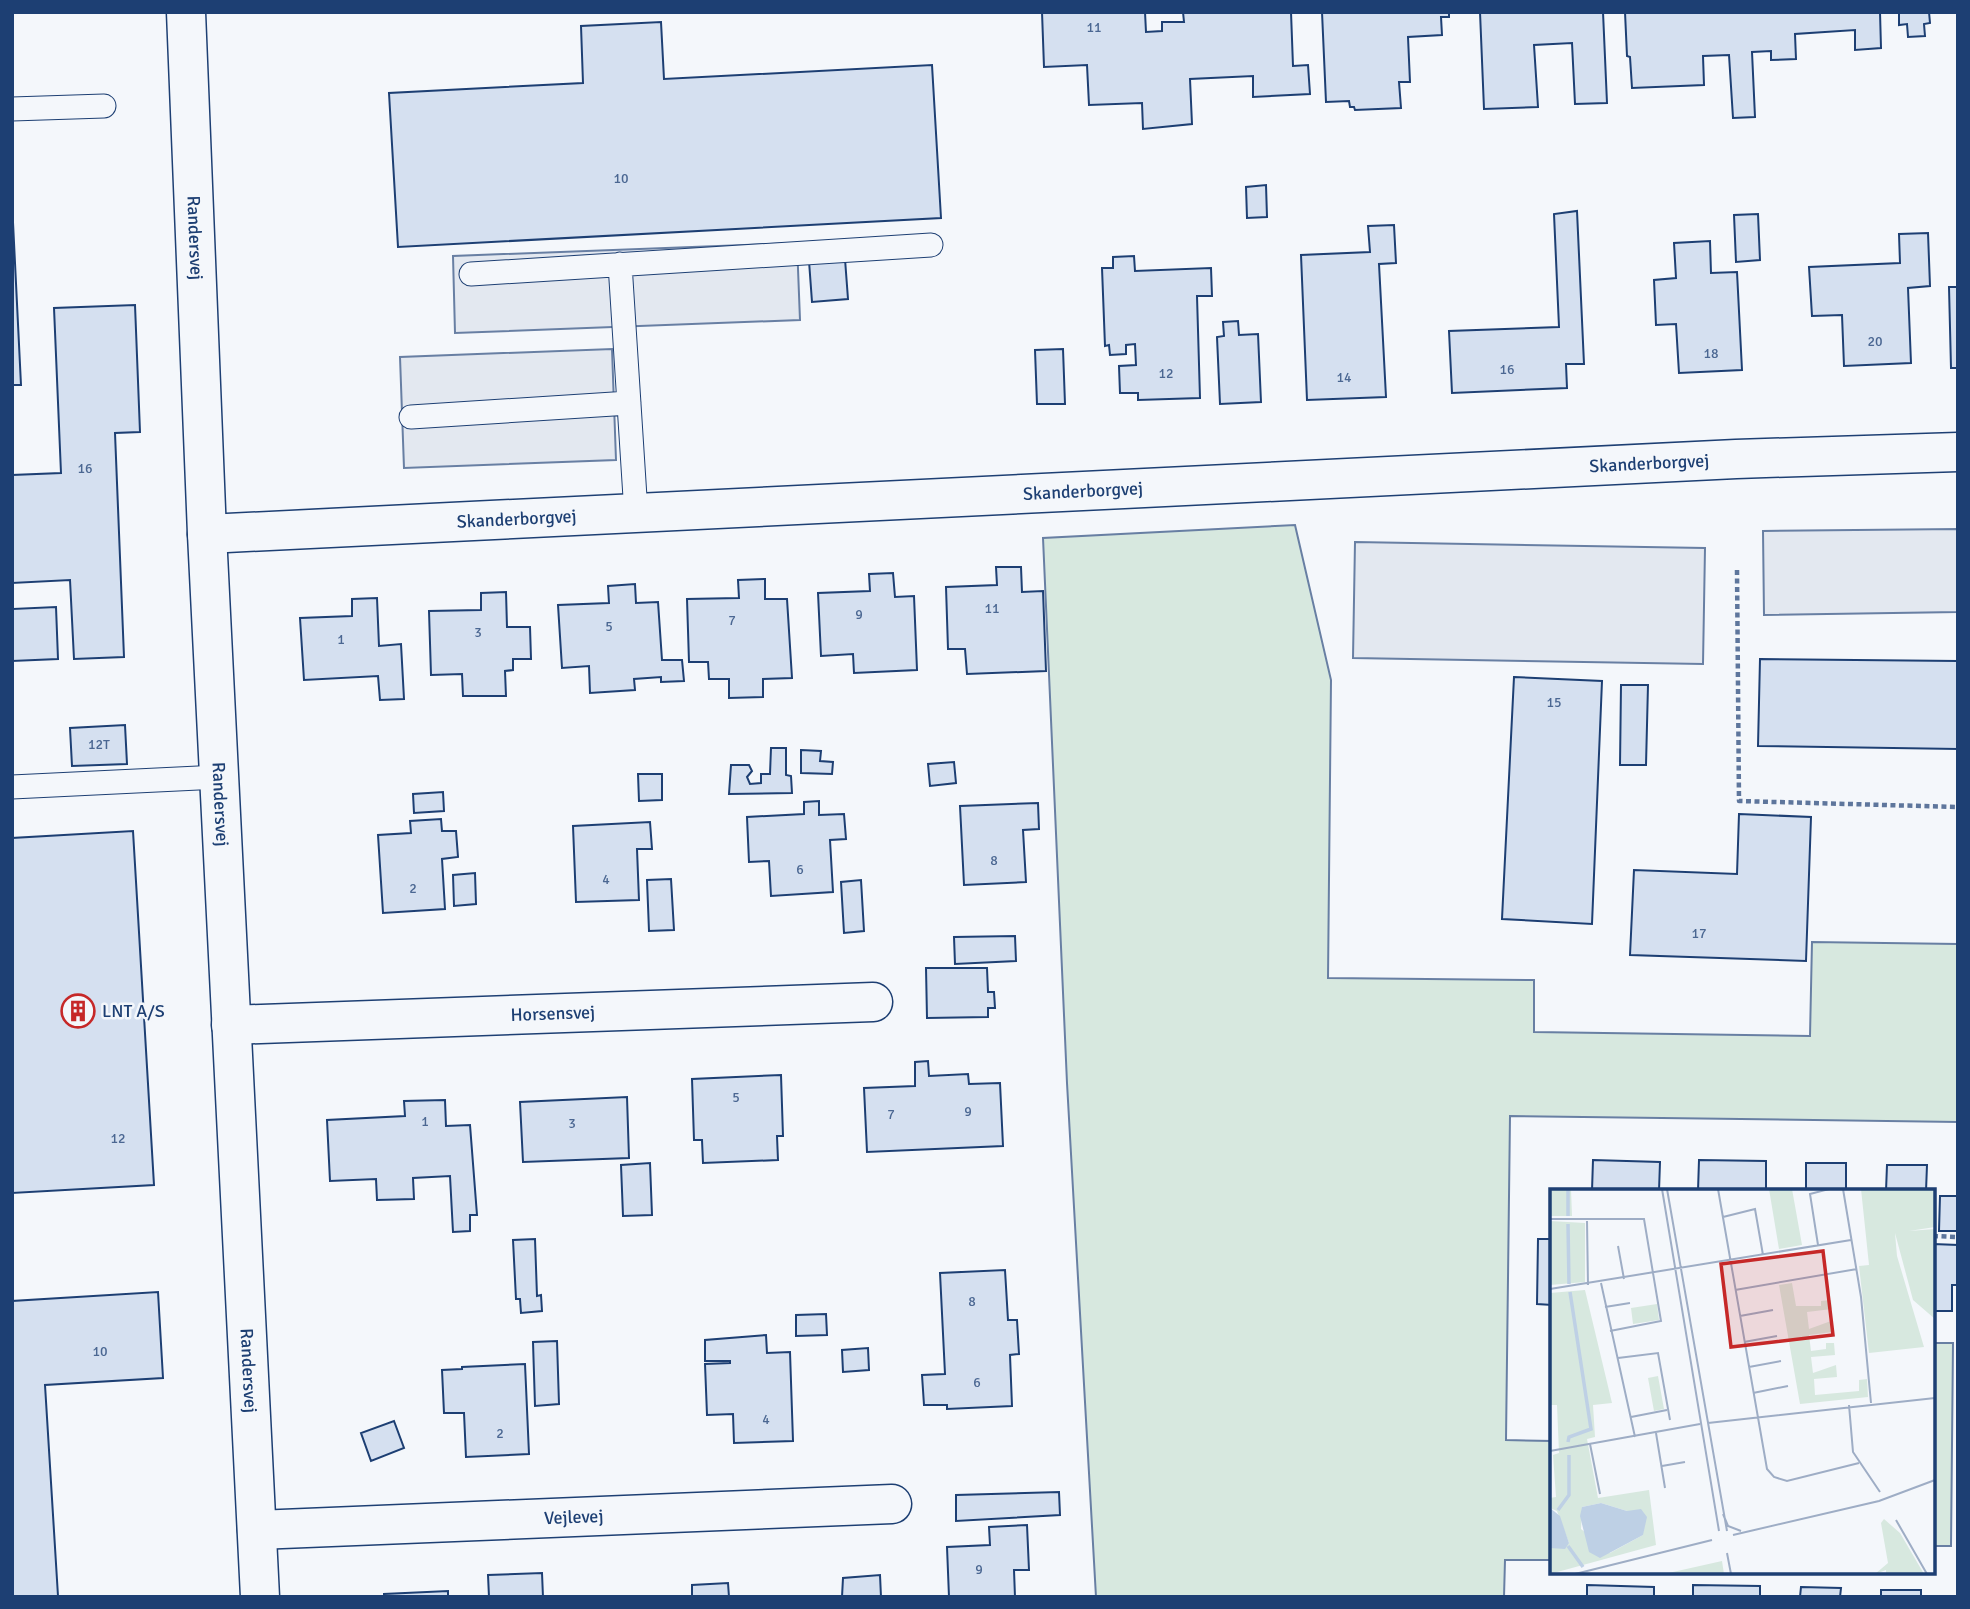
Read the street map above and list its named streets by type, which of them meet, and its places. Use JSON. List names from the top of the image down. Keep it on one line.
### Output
{"streets":{"street":["Randersvej","Skanderborgvej","Horsensvej","Vejlevej"]},"crossings":[["Randersvej","Skanderborgvej"],["Randersvej","Horsensvej"],["Randersvej","Vejlevej"]],"places":{"building":["LNT A/S"]},"house_numbers":["11","10","20","18","16","12","14","16","11","9","7","5","3","1","15","12T","8","6","4","2","17","5","9","7","1","3","12","8","10","6","4","2","9"]}
